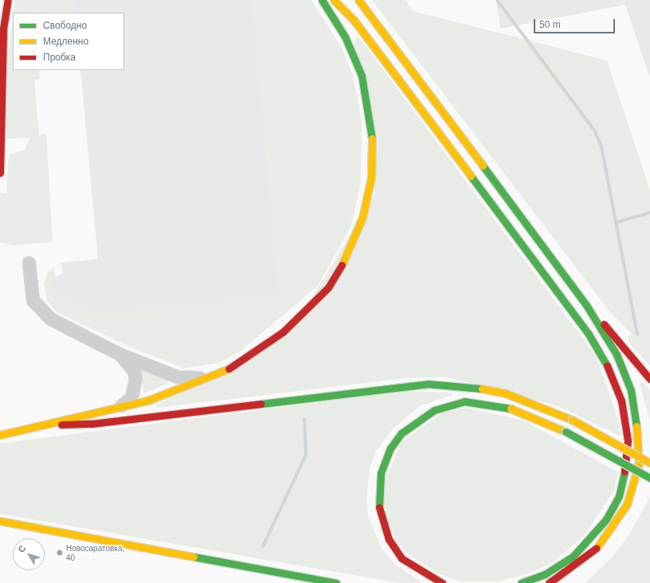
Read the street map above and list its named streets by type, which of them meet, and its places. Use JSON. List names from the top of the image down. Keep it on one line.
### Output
{"places":["Новосаратовка, 40"],"legend":["Свободно","Медленно","Пробка"],"scale_bar":"50 m","north":"top left"}
